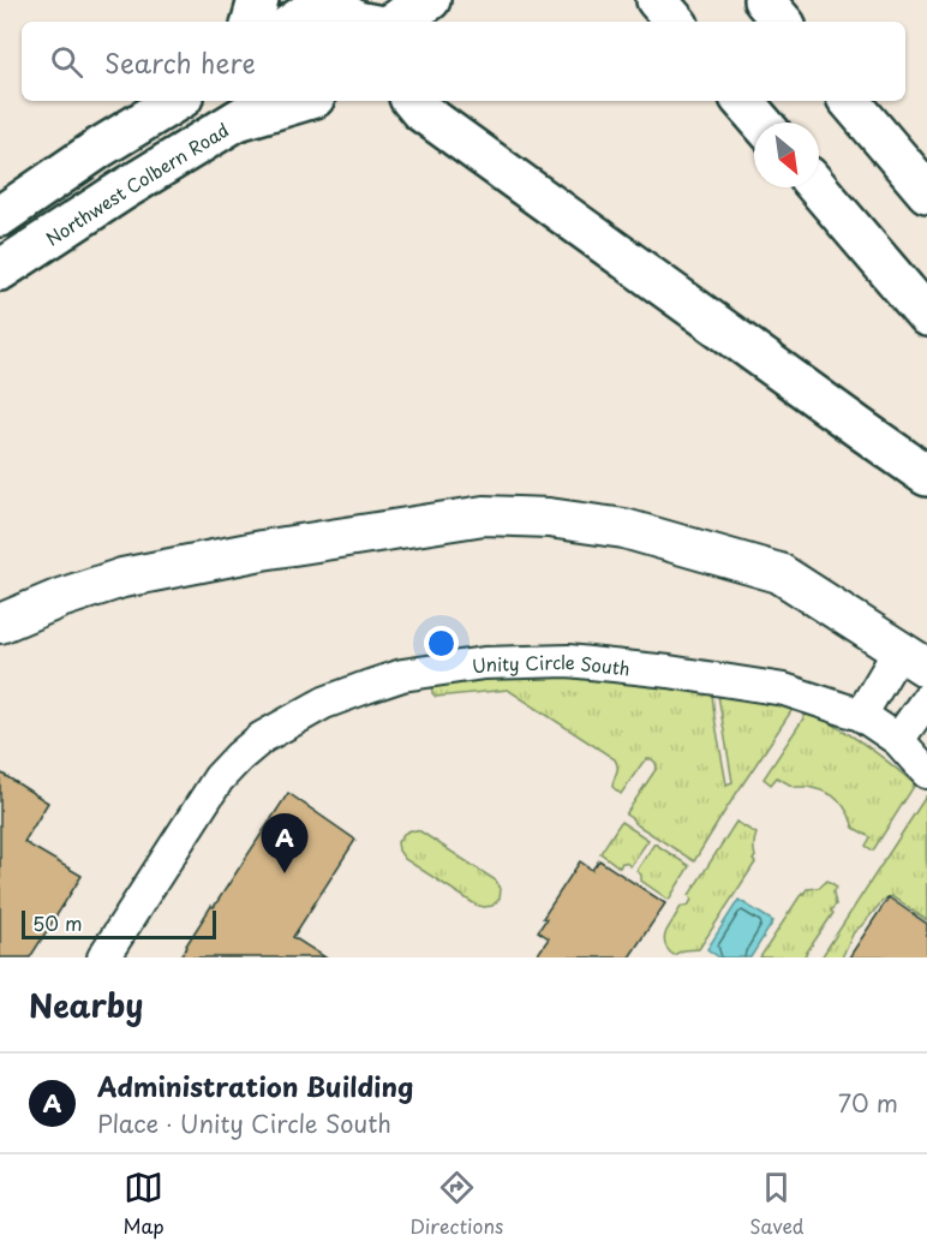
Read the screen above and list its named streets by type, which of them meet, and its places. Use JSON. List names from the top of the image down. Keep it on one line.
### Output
{"streets":{"main road":["Northwest Colbern Road"],"street":["Unity Circle South"]},"scale_bar":"50 m","north":"bottom right","page":{"search":"Search here","pins":"A","scale":"50 m","heading":"Nearby","list":[{"mark":"A","name":"Administration Building","note":"Place · Unity Circle South","value":"70 m"}],"nav":["Map","Directions","Saved"]}}
